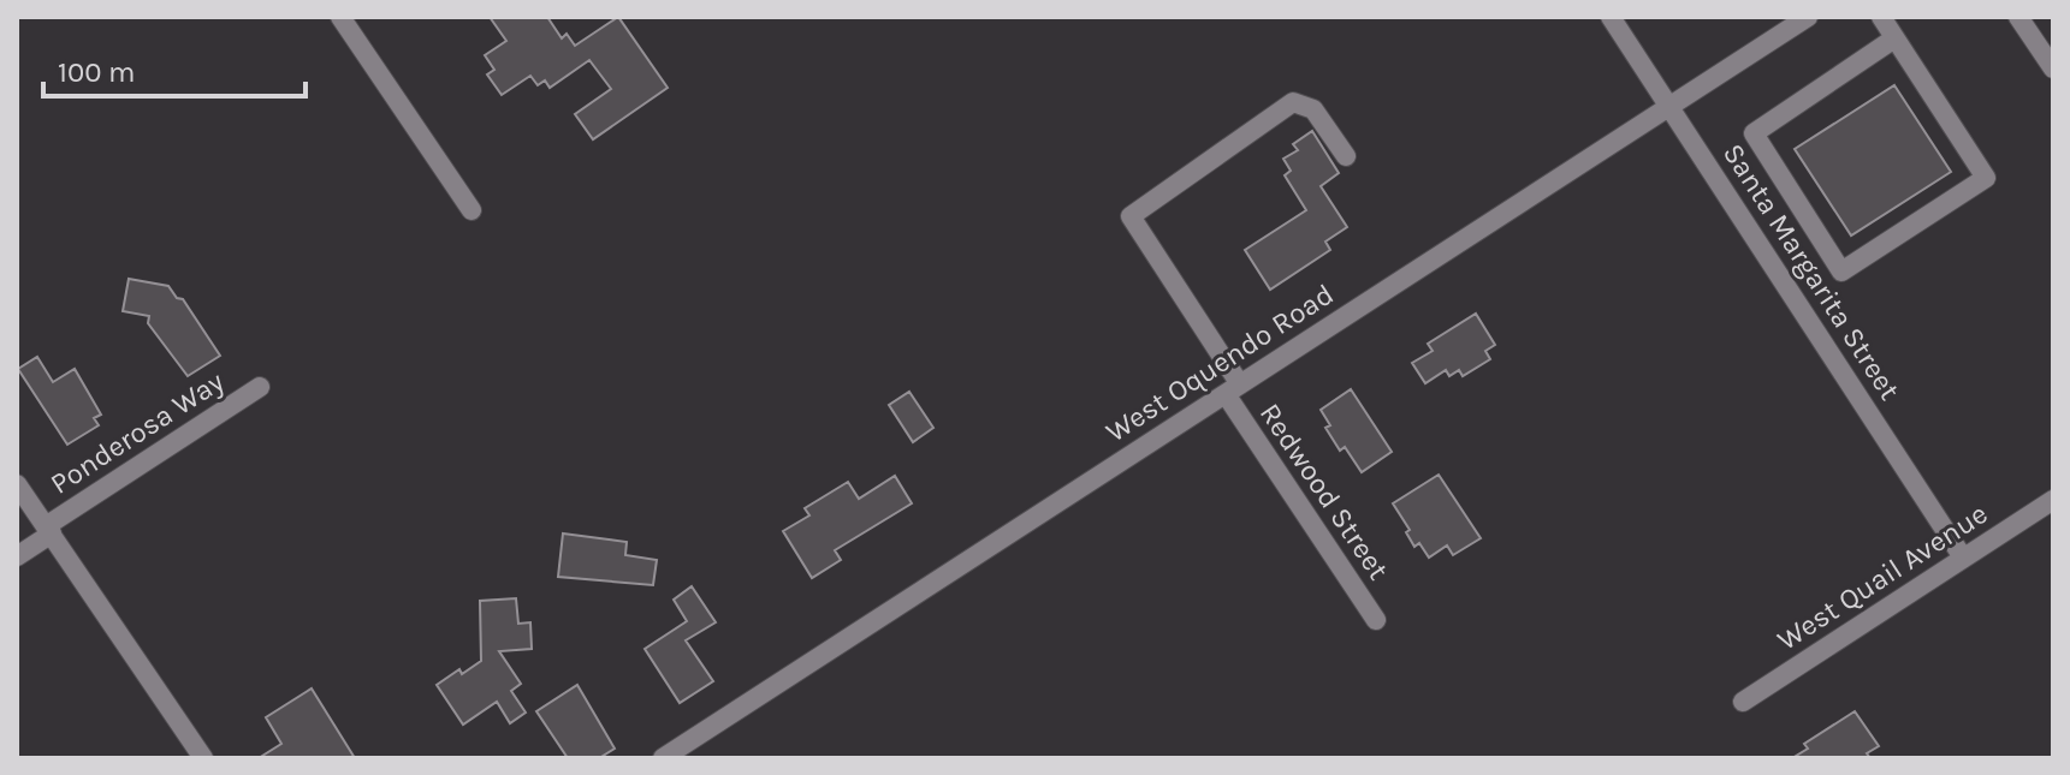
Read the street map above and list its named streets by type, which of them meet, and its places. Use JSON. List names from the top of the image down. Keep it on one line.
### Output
{"streets":{"street":["Santa Margarita Street","West Oquendo Road","Ponderosa Way","Redwood Street","West Quail Avenue"]},"crossings":[["Santa Margarita Street","West Oquendo Road"],["Santa Margarita Street","West Quail Avenue"],["West Oquendo Road","Redwood Street"]],"scale_bar":"100 m"}
